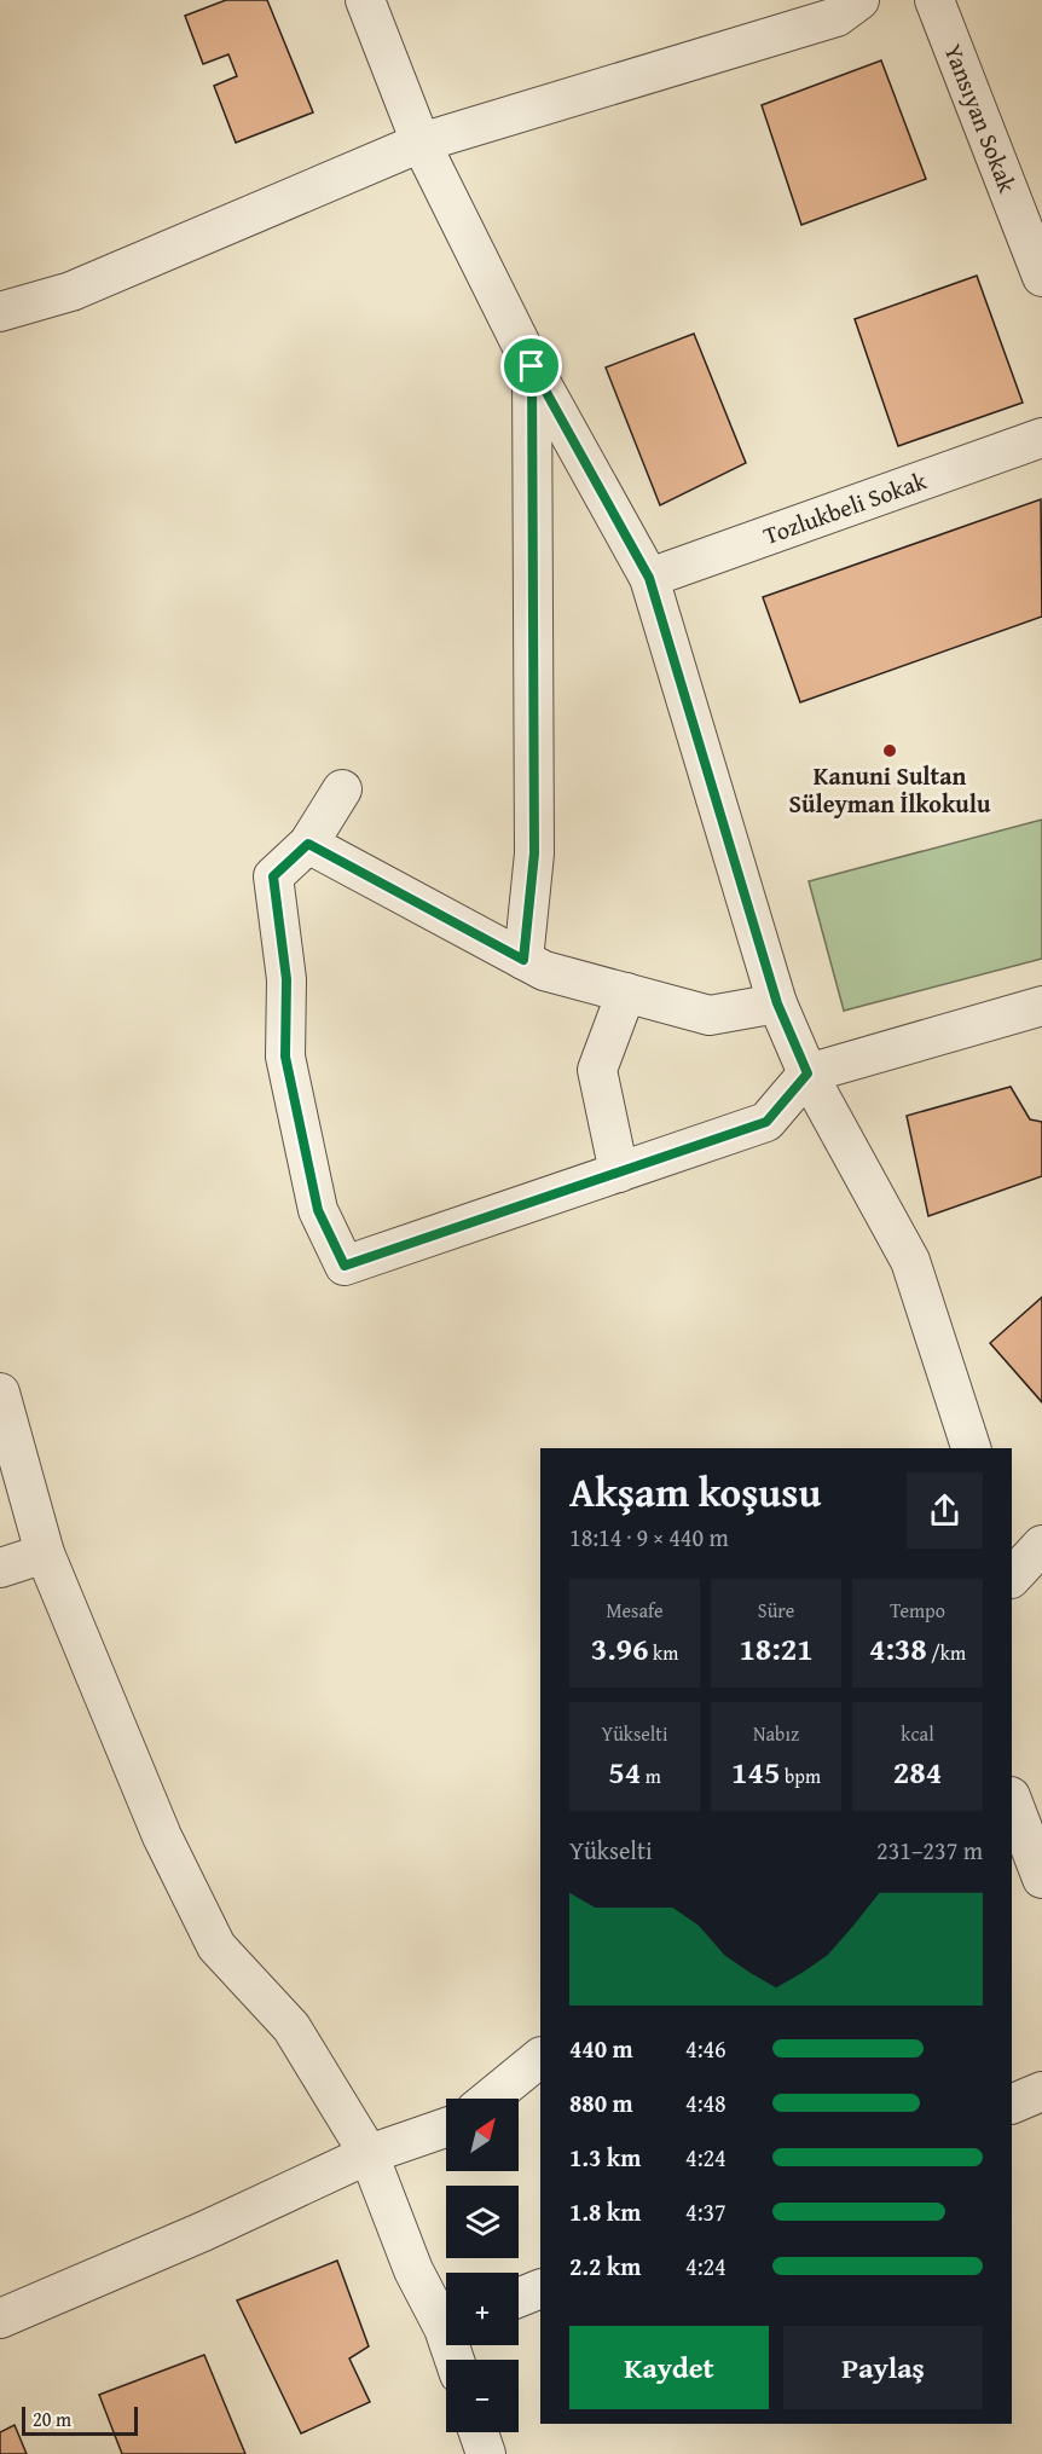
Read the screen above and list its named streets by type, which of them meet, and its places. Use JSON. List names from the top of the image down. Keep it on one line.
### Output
{"streets":{"street":["Yansıyan Sokak","Tozlukbeli Sokak"]},"places":["Kanuni Sultan Süleyman İlkokulu"],"scale_bar":"20 m","north":"top right","page":{"heading":["Akşam koşusu","18:14 · 9 × 440 m"],"stats":[["Mesafe","3.96 km"],["Süre","18:21"],["Tempo","4:38 /km"],["Yükselti","54 m"],["Nabız","145 bpm"],["kcal","284"]],"chart":["Yükselti","231–237 m"],"list":[{"name":"440 m","note":"4:46"},{"name":"880 m","note":"4:48"},{"name":"1.3 km","note":"4:24"},{"name":"1.8 km","note":"4:37"},{"name":"2.2 km","note":"4:24"}],"map_buttons":["+","−"],"buttons":["Kaydet","Paylaş"],"scale":"20 m"}}
